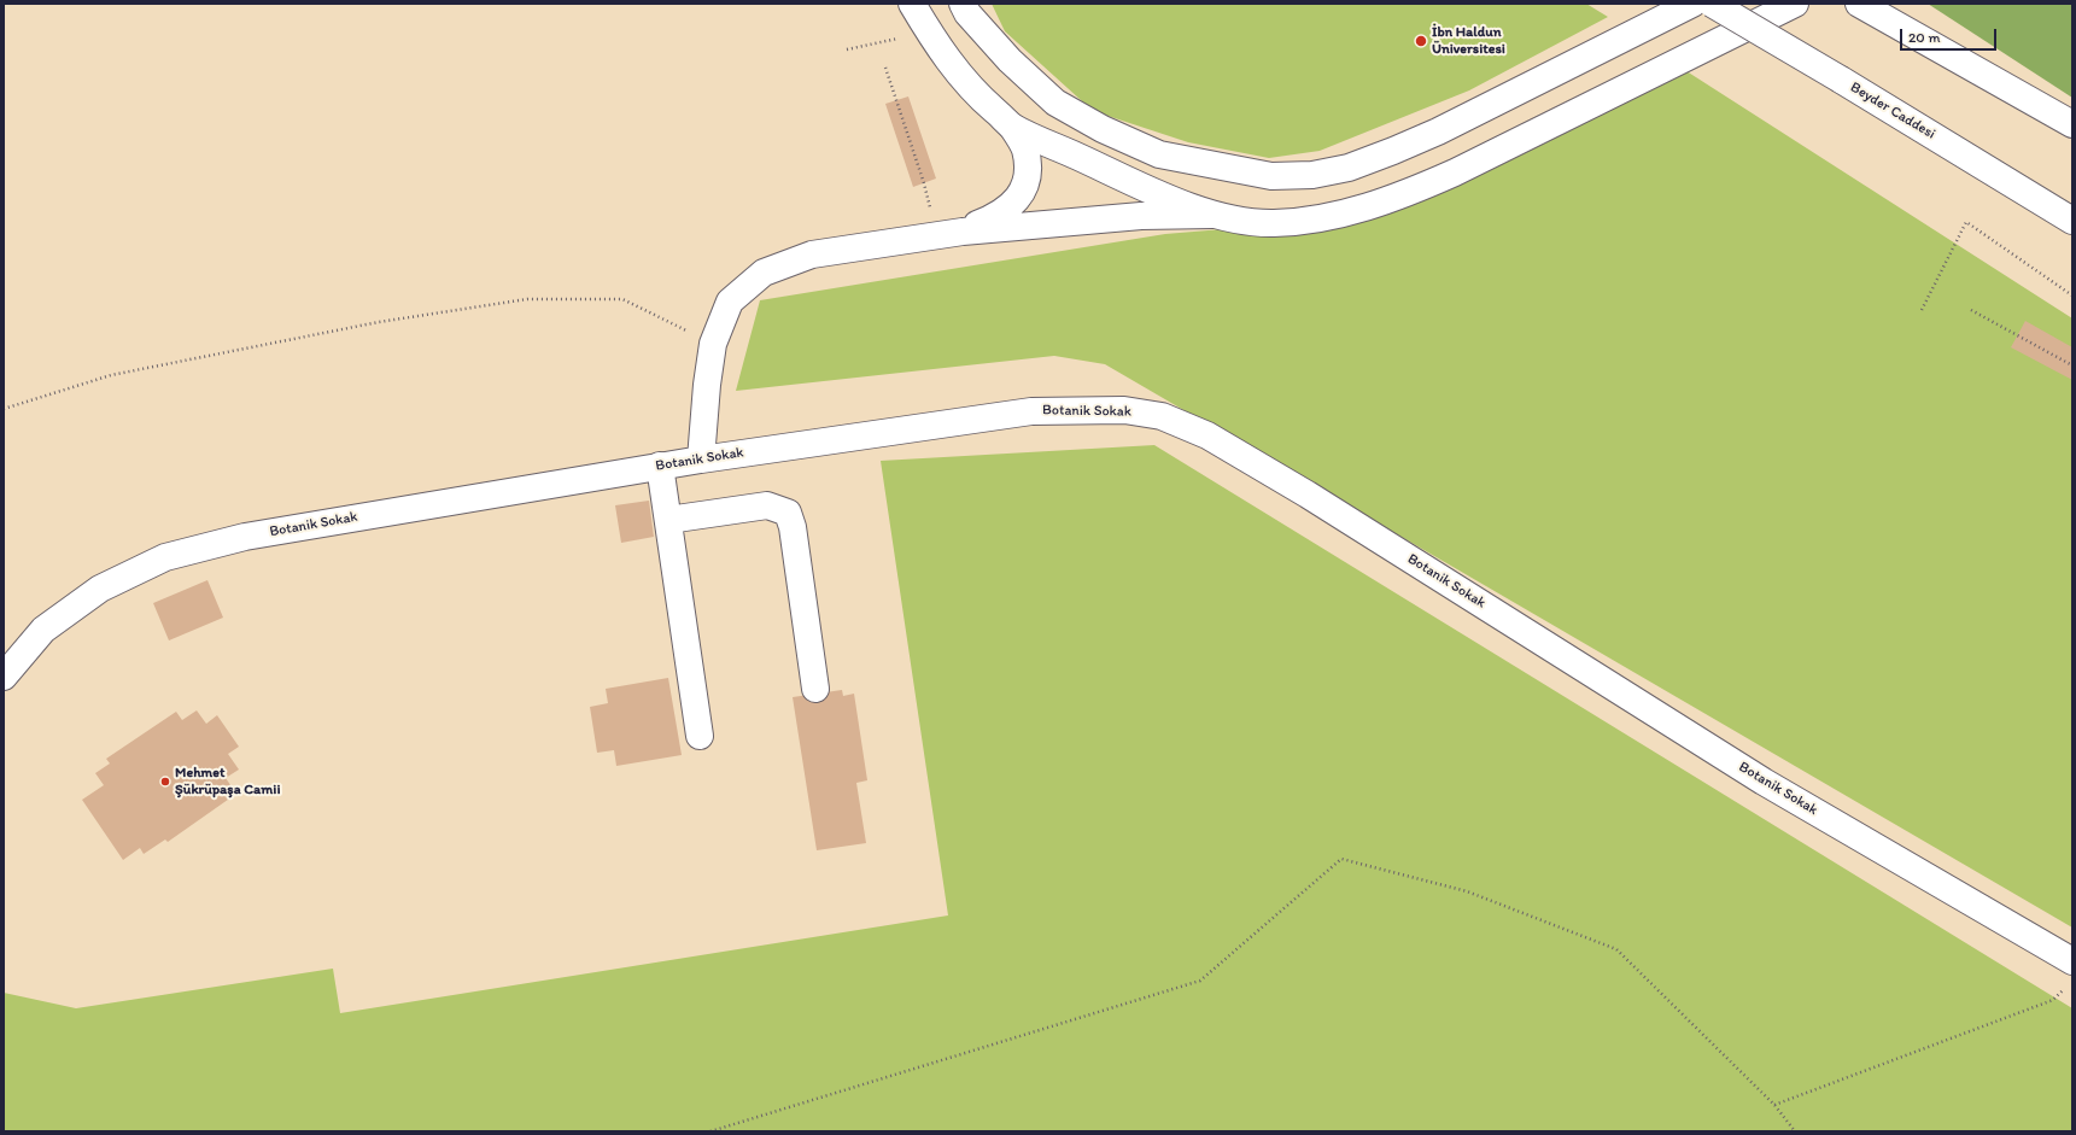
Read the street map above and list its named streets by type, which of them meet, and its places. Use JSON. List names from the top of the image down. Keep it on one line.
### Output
{"streets":{"main road":["Beyder Caddesi","Botanik Sokak"]},"places":["İbn Haldun Üniversitesi","Mehmet Şükrüpaşa Camii"],"scale_bar":"20 m"}
